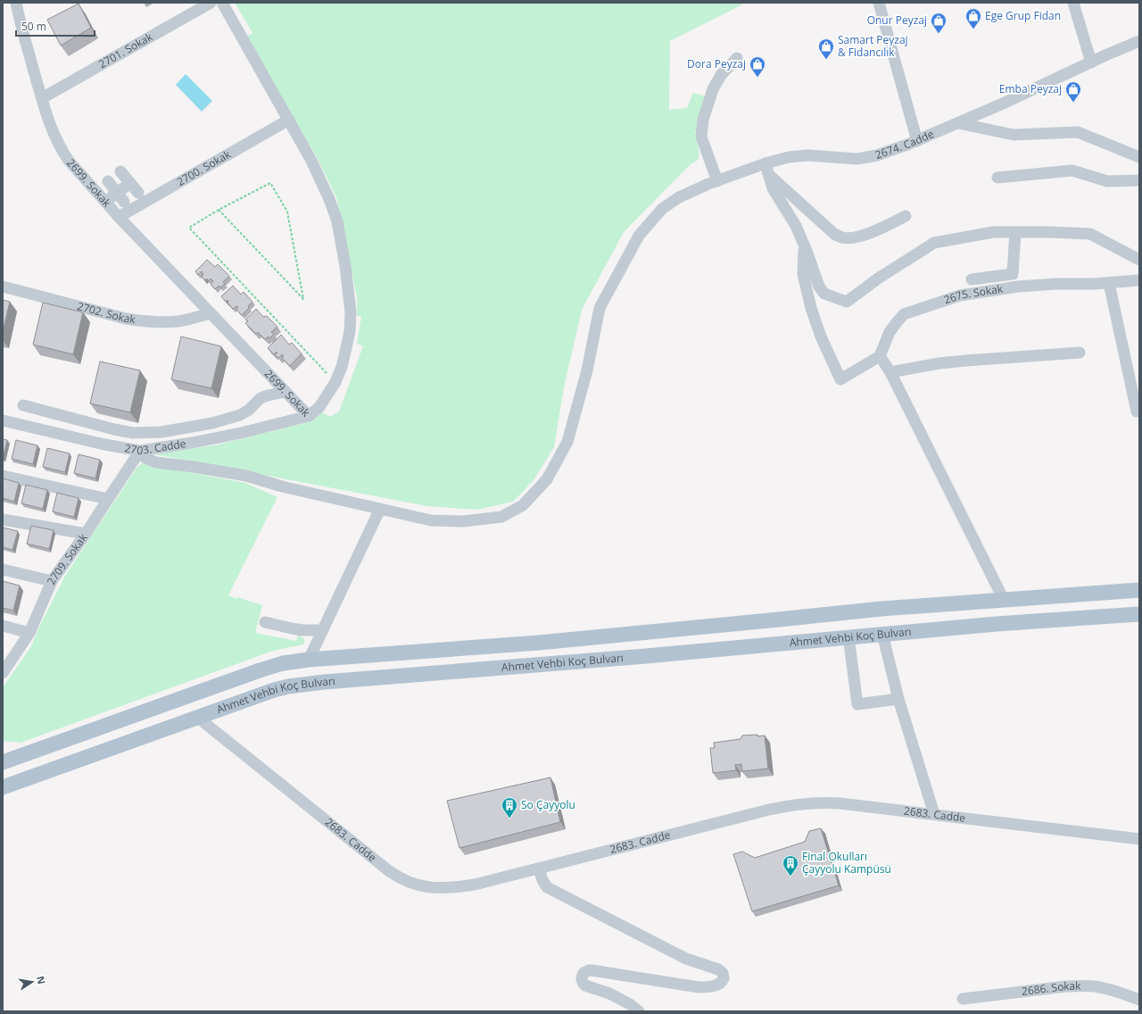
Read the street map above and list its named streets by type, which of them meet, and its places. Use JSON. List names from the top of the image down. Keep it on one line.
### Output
{"streets":{"main road":["Ahmet Vehbi Koç Bulvarı"],"street":["2701. Sokak","2674. Cadde","2700. Sokak","2699. Sokak","2675. Sokak","2702. Sokak","2703. Cadde","2709. Sokak","2683. Cadde","2686. Sokak"]},"crossings":[["2701. Sokak","2699. Sokak"],["2674. Cadde","2703. Cadde"],["2674. Cadde","2709. Sokak"],["2700. Sokak","2699. Sokak"],["2699. Sokak","2702. Sokak"],["2699. Sokak","2703. Cadde"],["2703. Cadde","2709. Sokak"],["Ahmet Vehbi Koç Bulvarı","2683. Cadde"]],"places":{"shop":["Ege Grup Fidan","Onur Peyzaj","Samart Peyzaj & Fidancılık","Dora Peyzaj","Emba Peyzaj"],"building":["So Çayyolu","Final Okulları Çayyolu Kampüsü"]},"scale_bar":"50 m","north":"right"}
